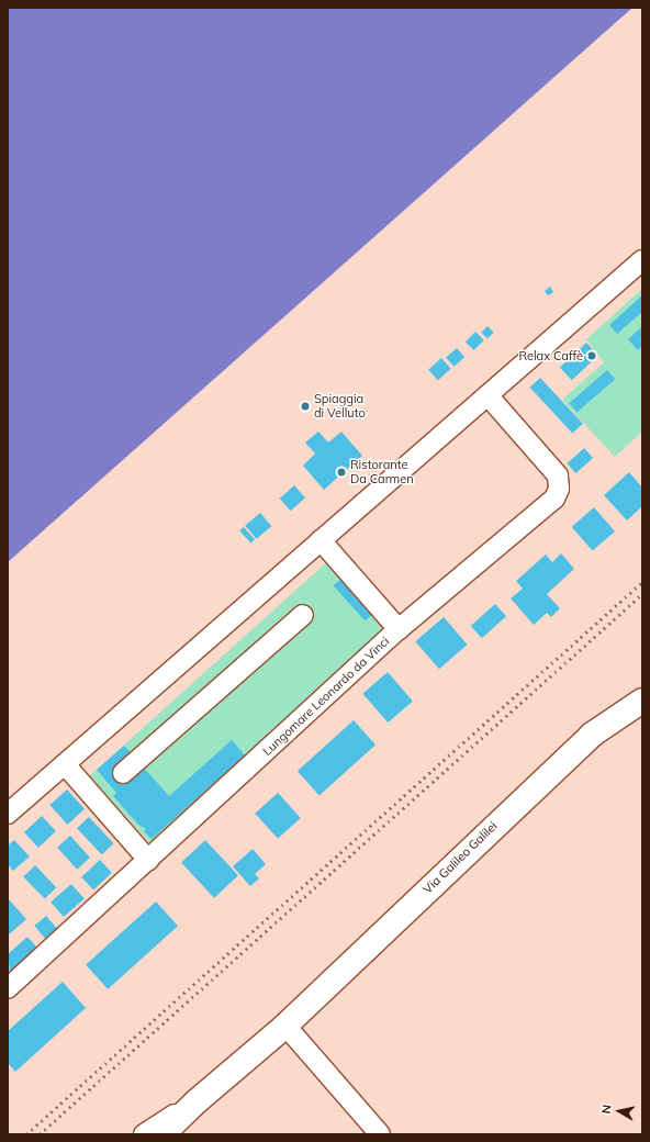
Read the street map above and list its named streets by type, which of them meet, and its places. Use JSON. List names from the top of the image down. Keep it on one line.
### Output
{"streets":{"main road":["Via Galileo Galilei"],"street":["Lungomare Leonardo da Vinci"]},"places":["Relax Caffè","Spiaggia di Velluto","Ristorante Da Carmen"],"north":"left"}
